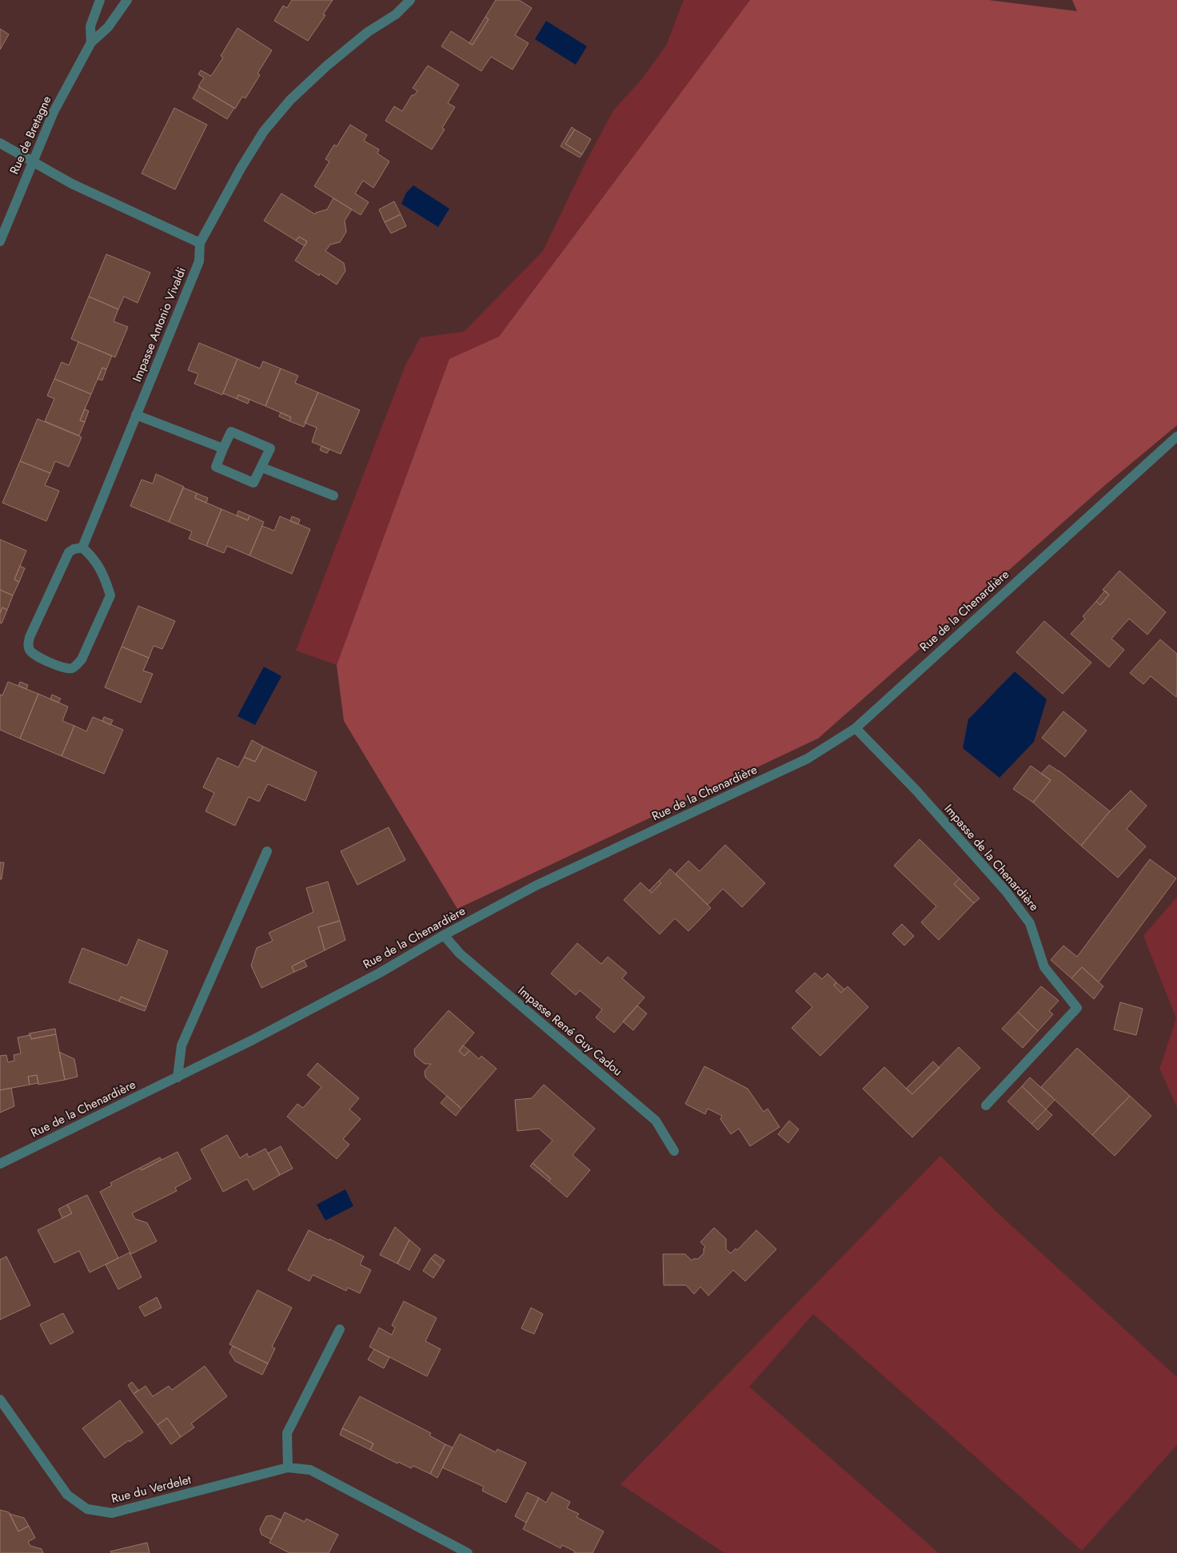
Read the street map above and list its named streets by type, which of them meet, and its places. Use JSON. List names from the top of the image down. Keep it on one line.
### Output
{"streets":{"street":["Rue de Bretagne","Impasse Antonio Vivaldi","Rue de la Chenardière","Impasse de la Chenardière","Impasse René Guy Cadou","Rue du Verdelet"]},"crossings":[["Rue de la Chenardière","Impasse de la Chenardière"],["Rue de la Chenardière","Impasse René Guy Cadou"]]}
